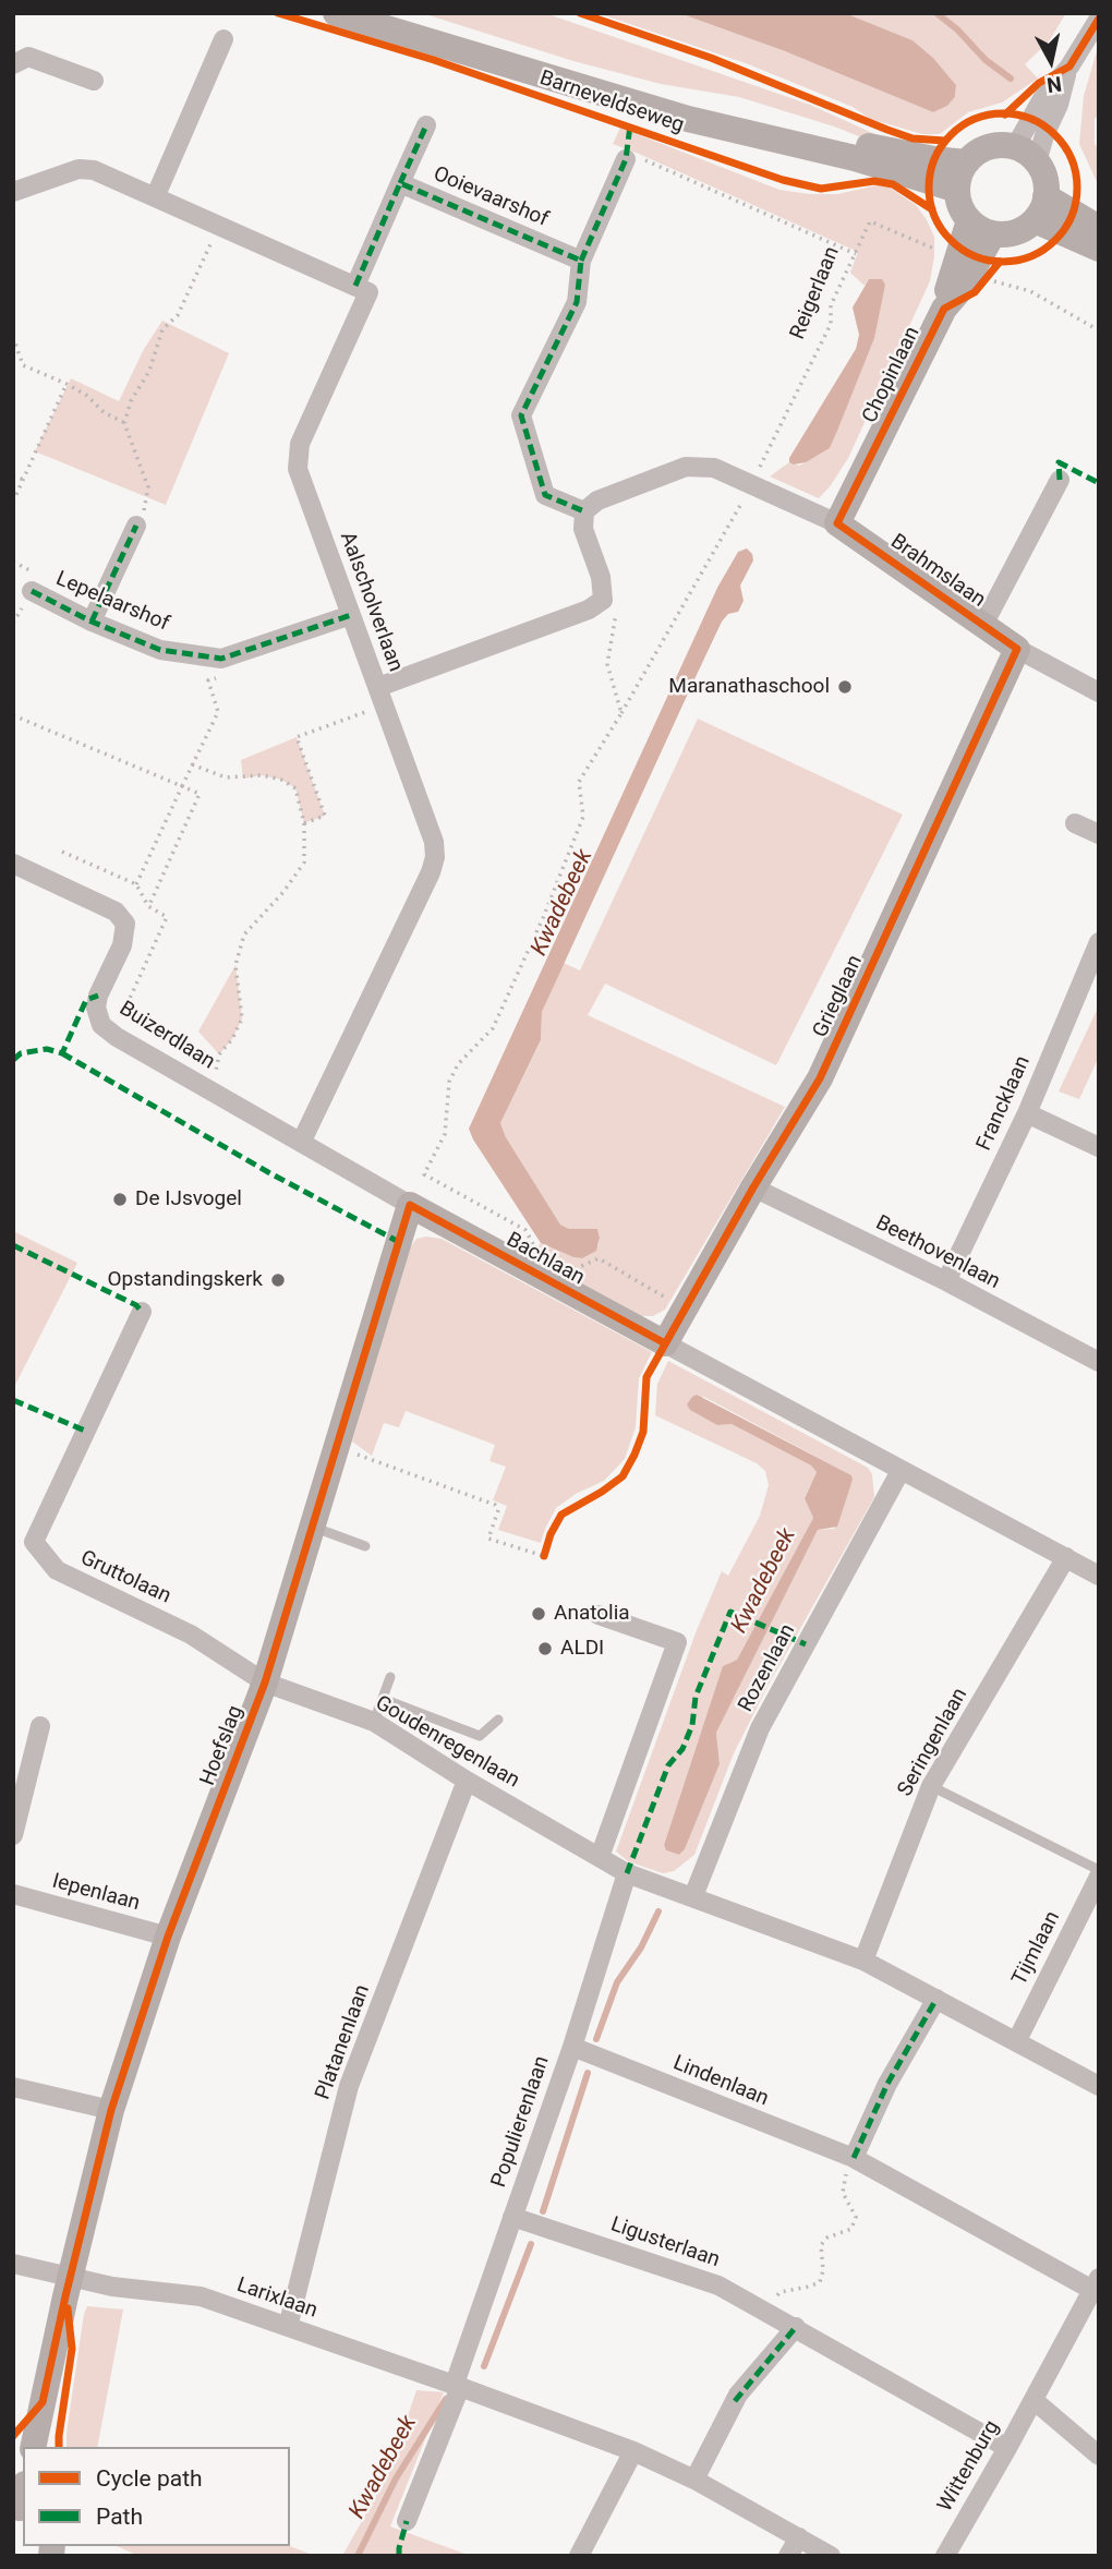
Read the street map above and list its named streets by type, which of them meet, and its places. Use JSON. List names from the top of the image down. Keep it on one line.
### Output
{"streets":{"street":["Barneveldseweg","Ooievaarshof","Chopinlaan","Brahmslaan","Lepelaarshof","Aalscholverlaan","Grieglaan","Buizerdlaan","Francklaan","Beethovenlaan","Bachlaan","Gruttolaan","Rozenlaan","Goudenregenlaan","Seringenlaan","Hoefslag","Iepenlaan","Tijmlaan","Platanenlaan","Lindenlaan","Populierenlaan","Ligusterlaan","Larixlaan","Wittenburg"],"path":["Reigerlaan"]},"crossings":[["Barneveldseweg","Chopinlaan"],["Ooievaarshof","Aalscholverlaan"],["Reigerlaan","Chopinlaan"],["Chopinlaan","Brahmslaan"],["Brahmslaan","Grieglaan"],["Lepelaarshof","Aalscholverlaan"],["Aalscholverlaan","Buizerdlaan"],["Grieglaan","Beethovenlaan"],["Grieglaan","Bachlaan"],["Buizerdlaan","Bachlaan"],["Buizerdlaan","Hoefslag"],["Francklaan","Beethovenlaan"],["Bachlaan","Rozenlaan"],["Bachlaan","Seringenlaan"],["Bachlaan","Hoefslag"],["Gruttolaan","Goudenregenlaan"],["Gruttolaan","Hoefslag"],["Rozenlaan","Goudenregenlaan"],["Goudenregenlaan","Seringenlaan"],["Goudenregenlaan","Hoefslag"],["Goudenregenlaan","Tijmlaan"],["Goudenregenlaan","Platanenlaan"],["Goudenregenlaan","Populierenlaan"],["Hoefslag","Iepenlaan"],["Hoefslag","Larixlaan"],["Platanenlaan","Larixlaan"],["Lindenlaan","Populierenlaan"],["Lindenlaan","Wittenburg"],["Populierenlaan","Ligusterlaan"],["Populierenlaan","Larixlaan"],["Ligusterlaan","Wittenburg"]],"water":["Kwadebeek"],"places":["Maranathaschool","De IJsvogel","Opstandingskerk","Anatolia","ALDI"],"legend":["Cycle path","Path"],"north":"bottom"}
